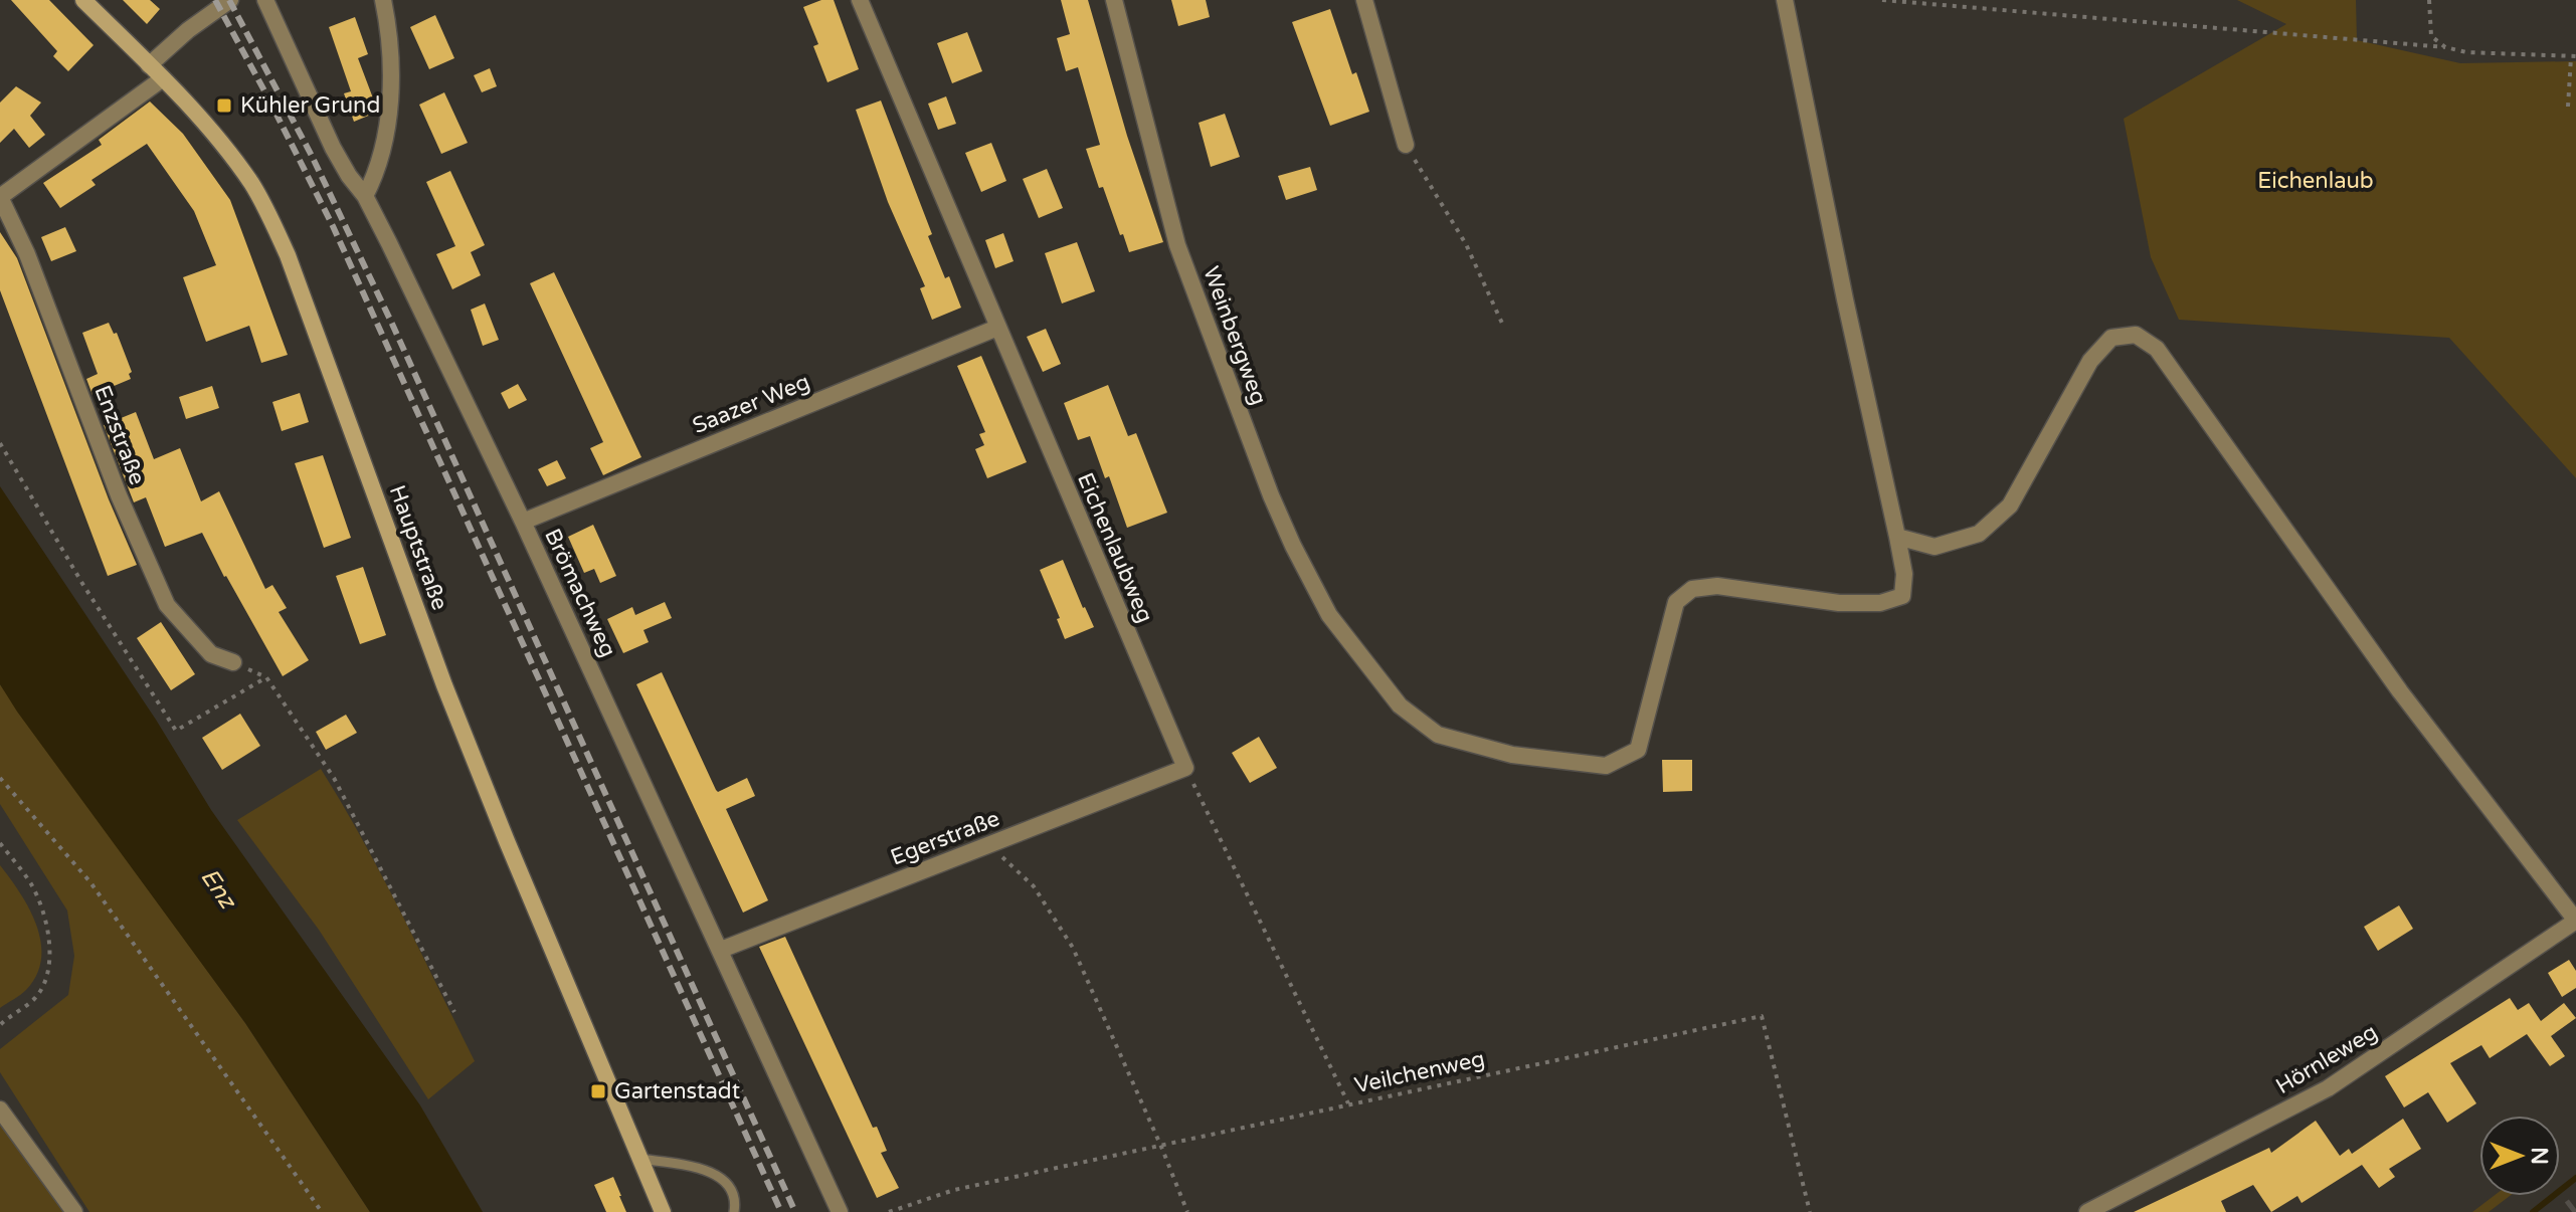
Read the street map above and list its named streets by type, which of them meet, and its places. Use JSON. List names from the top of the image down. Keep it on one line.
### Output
{"streets":{"street":["Weinbergweg","Saazer Weg","Enzstraße","Hauptstraße","Eichenlaubweg","Brömachweg","Egerstraße","Hörnleweg"],"path":["Veilchenweg"]},"crossings":[["Saazer Weg","Eichenlaubweg"],["Saazer Weg","Brömachweg"],["Eichenlaubweg","Egerstraße"],["Brömachweg","Egerstraße"]],"water":["Enz"],"parks":["Eichenlaub"],"places":{"transit":["Kühler Grund","Gartenstadt"]},"north":"right"}
